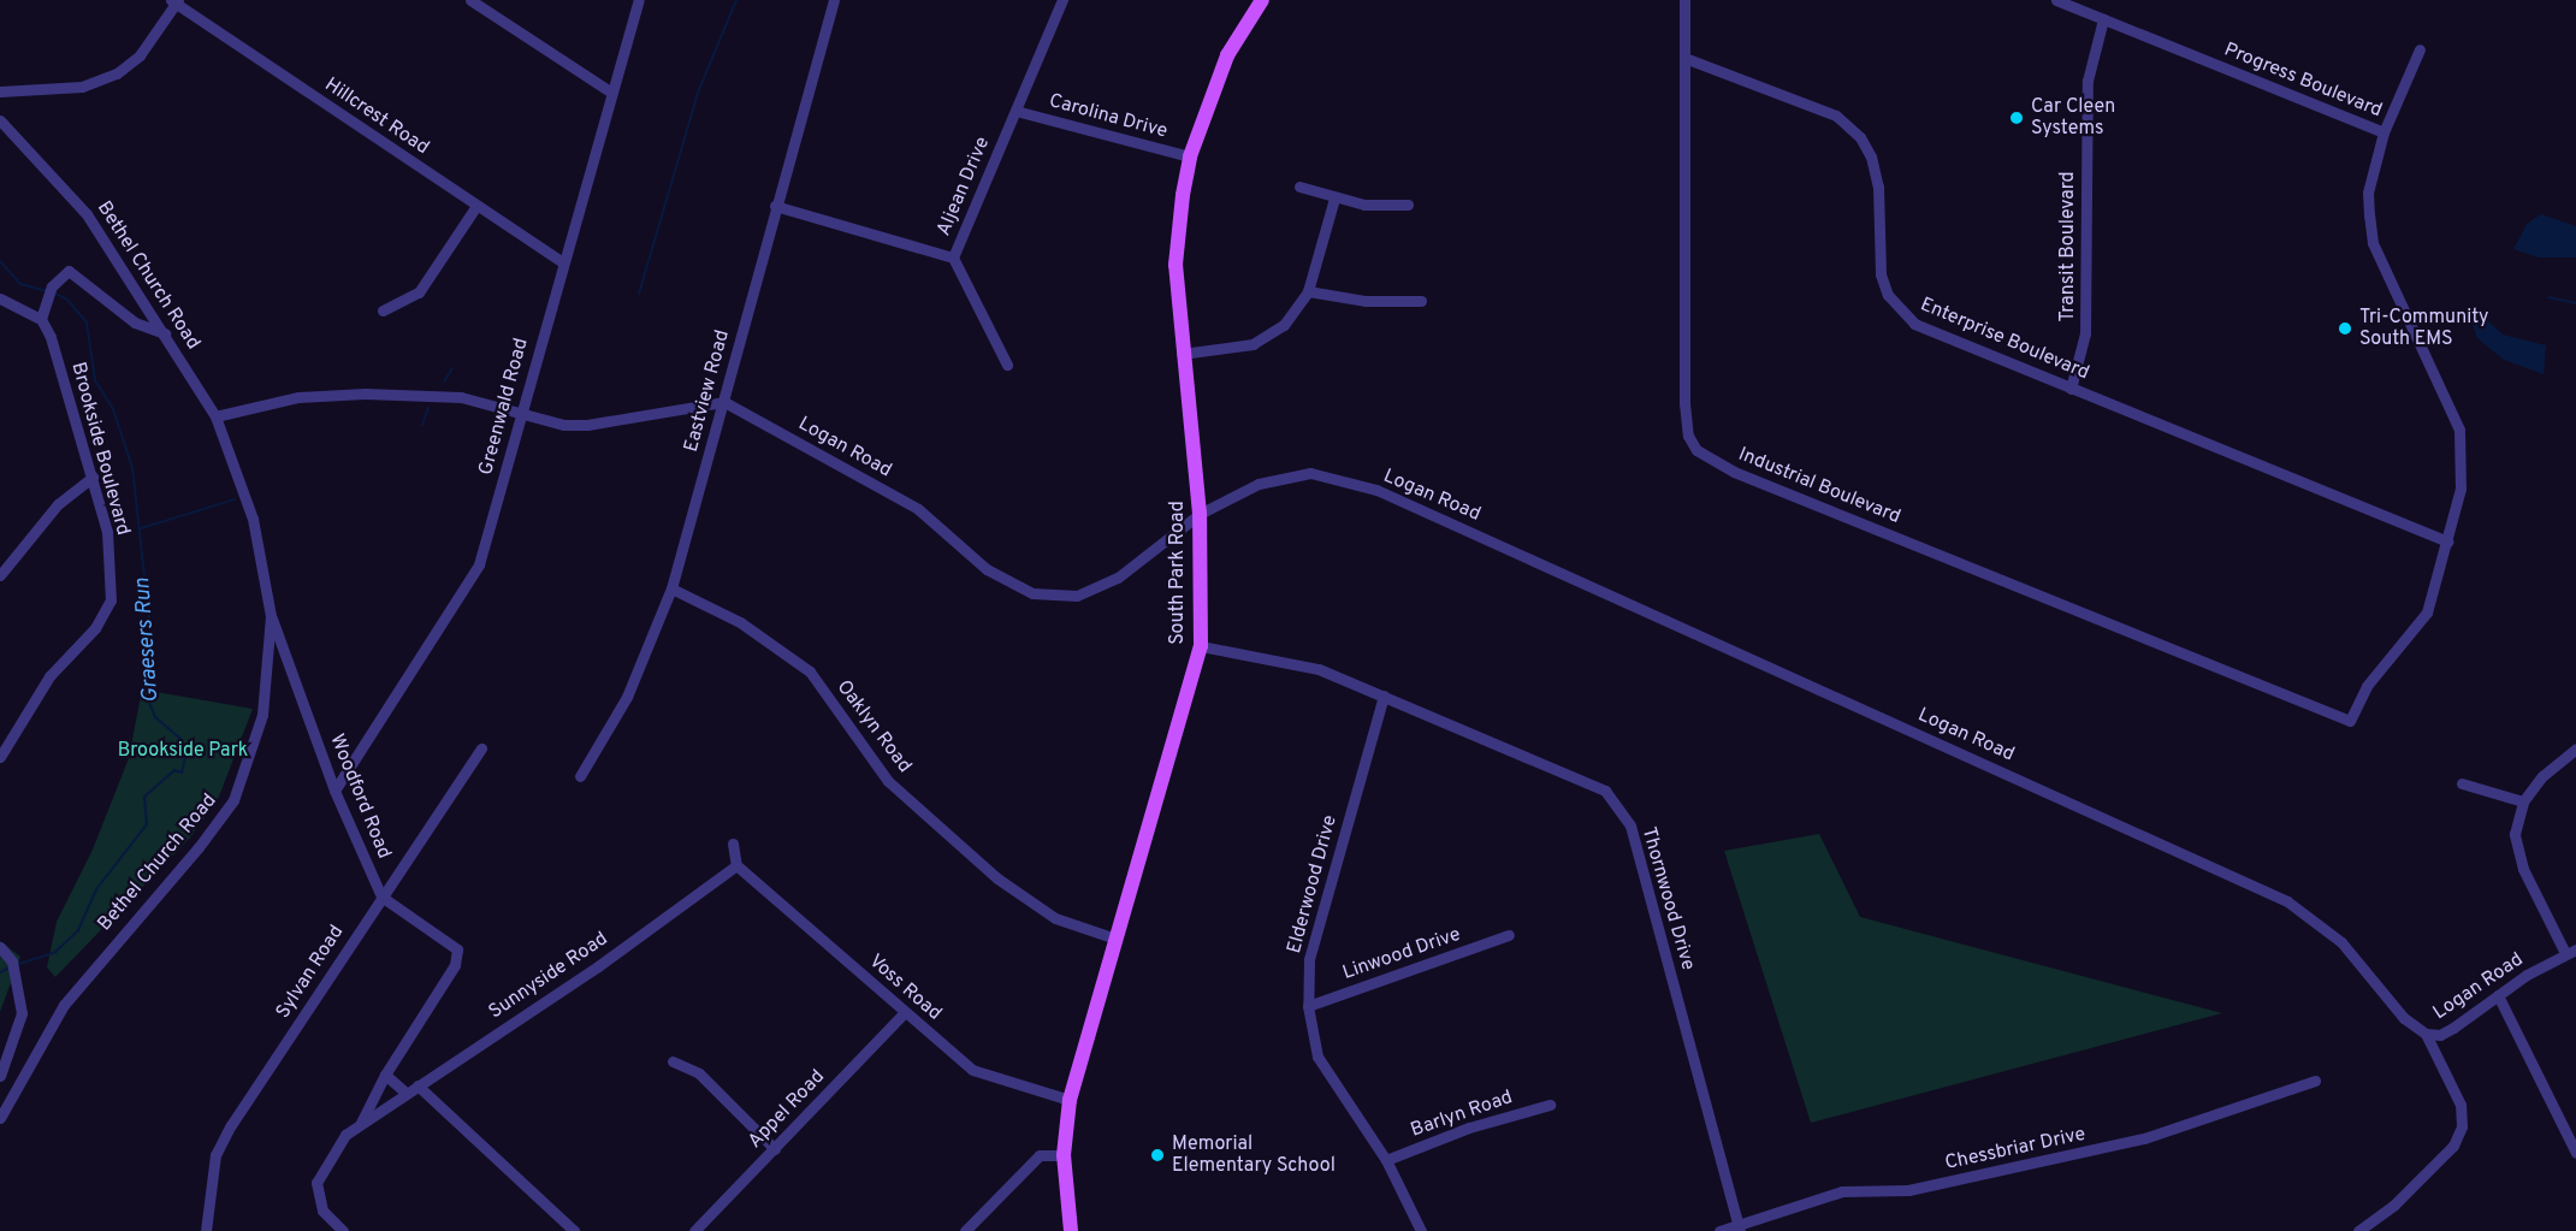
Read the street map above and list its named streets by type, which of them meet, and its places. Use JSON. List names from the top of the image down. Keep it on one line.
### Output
{"streets":{"main road":["South Park Road"],"street":["Progress Boulevard","Hillcrest Road","Carolina Drive","Aljean Drive","Transit Boulevard","Bethel Church Road","Enterprise Boulevard","Eastview Road","Greenwald Road","Logan Road","Brookside Boulevard","Industrial Boulevard","Oaklyn Road","Woodford Road","Elderwood Drive","Thornwood Drive","Linwood Drive","Sylvan Road","Sunnyside Road","Voss Road","Appel Road","Barlyn Road","Chessbriar Drive"]},"crossings":[["Progress Boulevard","Transit Boulevard"],["Progress Boulevard","Enterprise Boulevard"],["Progress Boulevard","Industrial Boulevard"],["Hillcrest Road","Greenwald Road"],["Carolina Drive","Aljean Drive"],["Carolina Drive","South Park Road"],["Aljean Drive","Eastview Road"],["Transit Boulevard","Enterprise Boulevard"],["Bethel Church Road","Woodford Road"],["Enterprise Boulevard","Industrial Boulevard"],["Eastview Road","Logan Road"],["Eastview Road","Oaklyn Road"],["Greenwald Road","Woodford Road"],["Logan Road","South Park Road"],["South Park Road","Oaklyn Road"],["South Park Road","Thornwood Drive"],["South Park Road","Voss Road"],["Woodford Road","Sylvan Road"],["Elderwood Drive","Thornwood Drive"],["Elderwood Drive","Linwood Drive"],["Elderwood Drive","Barlyn Road"],["Thornwood Drive","Chessbriar Drive"],["Sunnyside Road","Voss Road"],["Voss Road","Appel Road"]],"water":["Graesers Run"],"parks":["Brookside Park"],"places":["Car Cleen Systems","Tri-Community South EMS","Memorial Elementary School"]}
